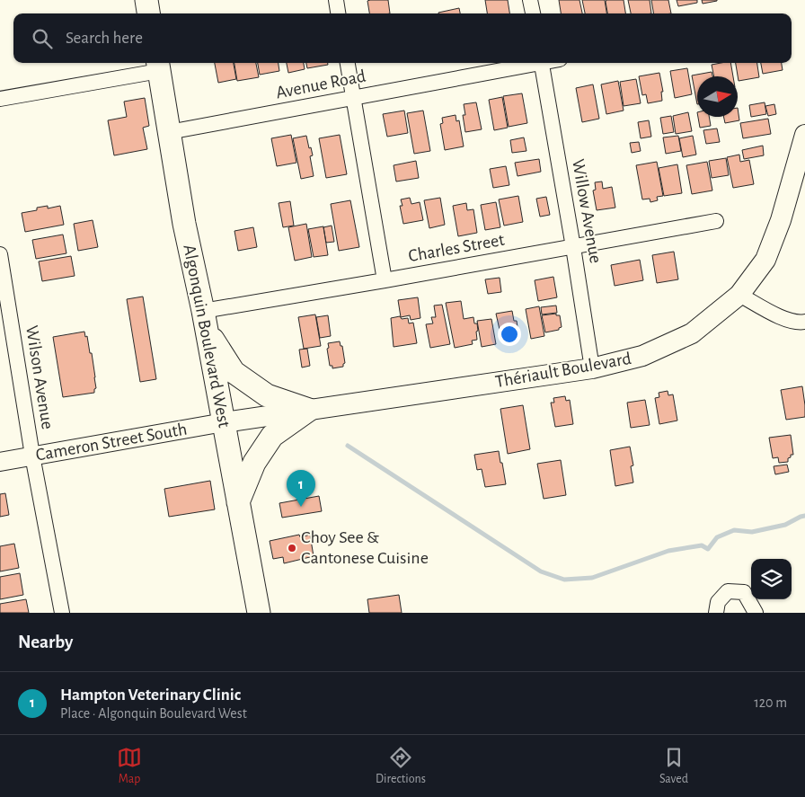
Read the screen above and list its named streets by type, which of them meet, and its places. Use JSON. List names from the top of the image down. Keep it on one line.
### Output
{"streets":{"main road":["Algonquin Boulevard West","Thériault Boulevard"],"street":["Avenue Road","Willow Avenue","Charles Street","Wilson Avenue","Cameron Street South"]},"crossings":[["Avenue Road","Algonquin Boulevard West"],["Willow Avenue","Charles Street"],["Willow Avenue","Thériault Boulevard"],["Charles Street","Algonquin Boulevard West"],["Algonquin Boulevard West","Thériault Boulevard"],["Algonquin Boulevard West","Cameron Street South"],["Thériault Boulevard","Cameron Street South"],["Wilson Avenue","Cameron Street South"]],"places":["Choy See & Cantonese Cuisine"],"north":"right","page":{"search":"Search here","pins":"1","heading":"Nearby","list":[{"mark":"1","name":"Hampton Veterinary Clinic","note":"Place · Algonquin Boulevard West","value":"120 m"}],"nav":["Map","Directions","Saved"]}}
